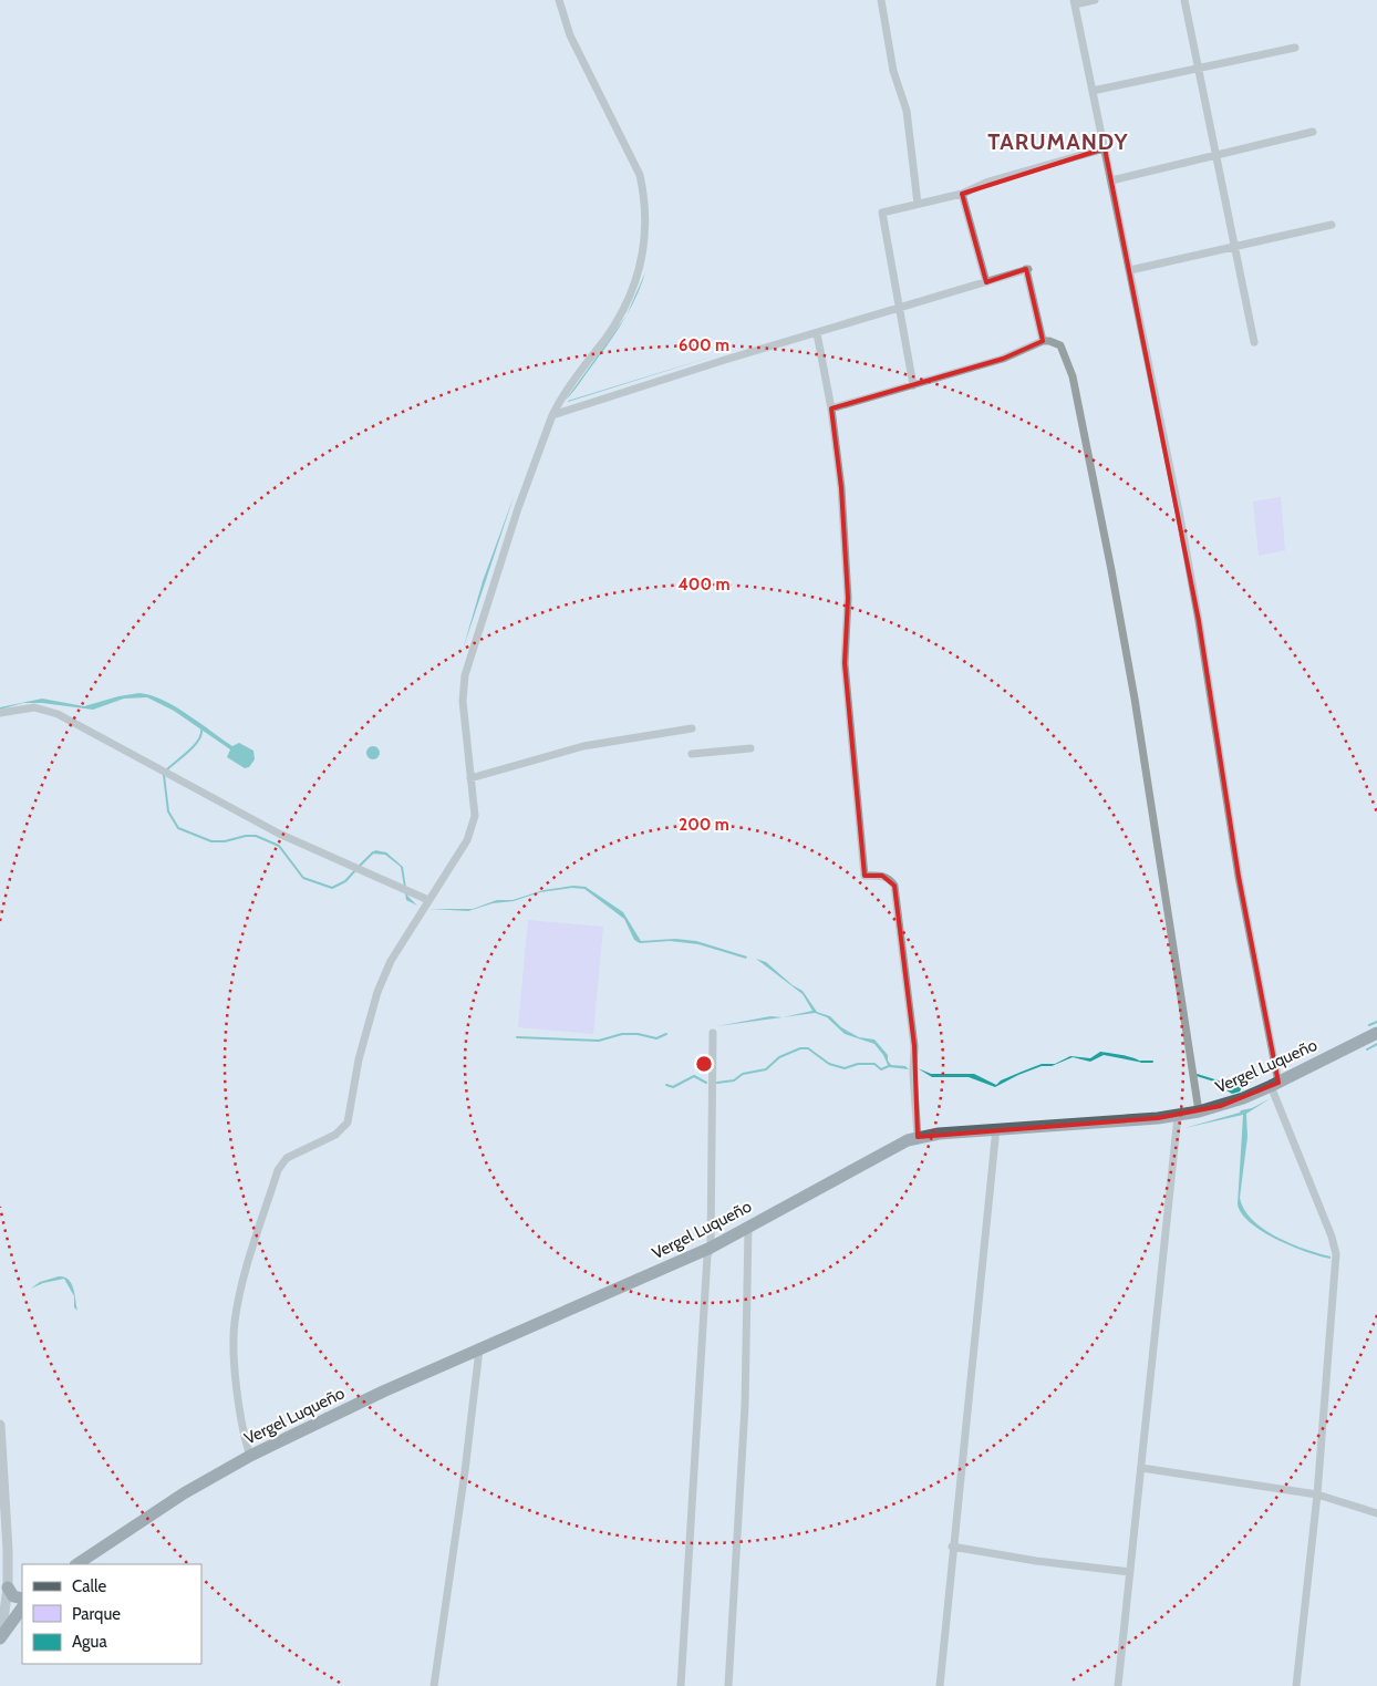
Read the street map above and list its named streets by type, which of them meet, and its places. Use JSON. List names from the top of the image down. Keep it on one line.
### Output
{"streets":{"main road":["Vergel Luqueño"]},"districts":["TARUMANDY"],"legend":["Calle","Parque","Agua"],"rings":["600 m","400 m","200 m"]}
